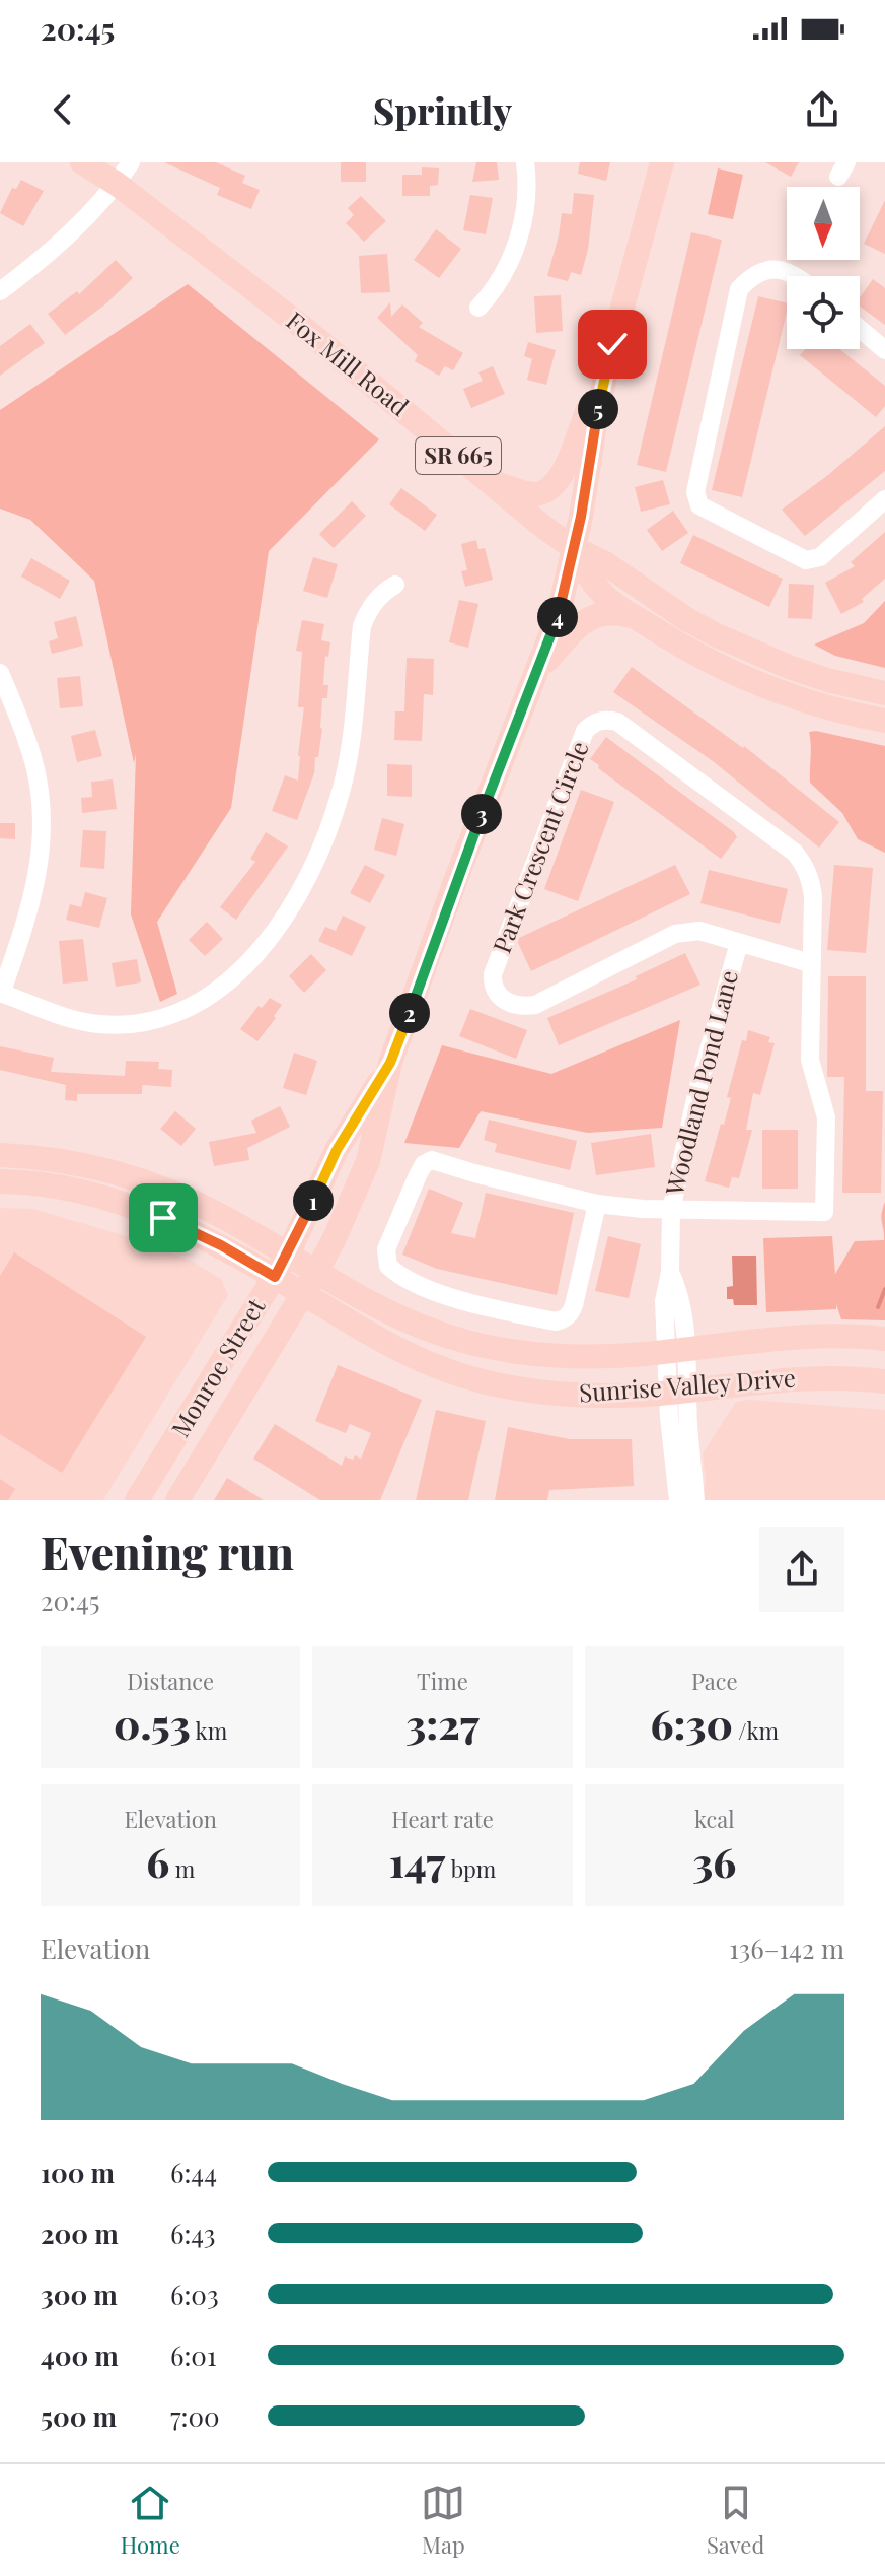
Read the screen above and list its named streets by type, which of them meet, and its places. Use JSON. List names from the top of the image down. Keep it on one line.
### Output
{"streets":{"main road":["Fox Mill Road","SR 665","Monroe Street","Sunrise Valley Drive"],"street":["Park Crescent Circle","Woodland Pond Lane"]},"crossings":[["Fox Mill Road","Monroe Street"],["Park Crescent Circle","Woodland Pond Lane"],["Woodland Pond Lane","Sunrise Valley Drive"],["Monroe Street","Sunrise Valley Drive"]],"north":"bottom","page":{"status":"20:45","header":"Sprintly","pins":["5","4","3","2","1"],"heading":["Evening run","20:45"],"stats":[["Distance","0.53 km"],["Time","3:27"],["Pace","6:30 /km"],["Elevation","6 m"],["Heart rate","147 bpm"],["kcal","36"]],"chart":["Elevation","136–142 m"],"list":[{"name":"100 m","note":"6:44"},{"name":"200 m","note":"6:43"},{"name":"300 m","note":"6:03"},{"name":"400 m","note":"6:01"},{"name":"500 m","note":"7:00"}],"tabs":["Home","Map","Saved"]}}
